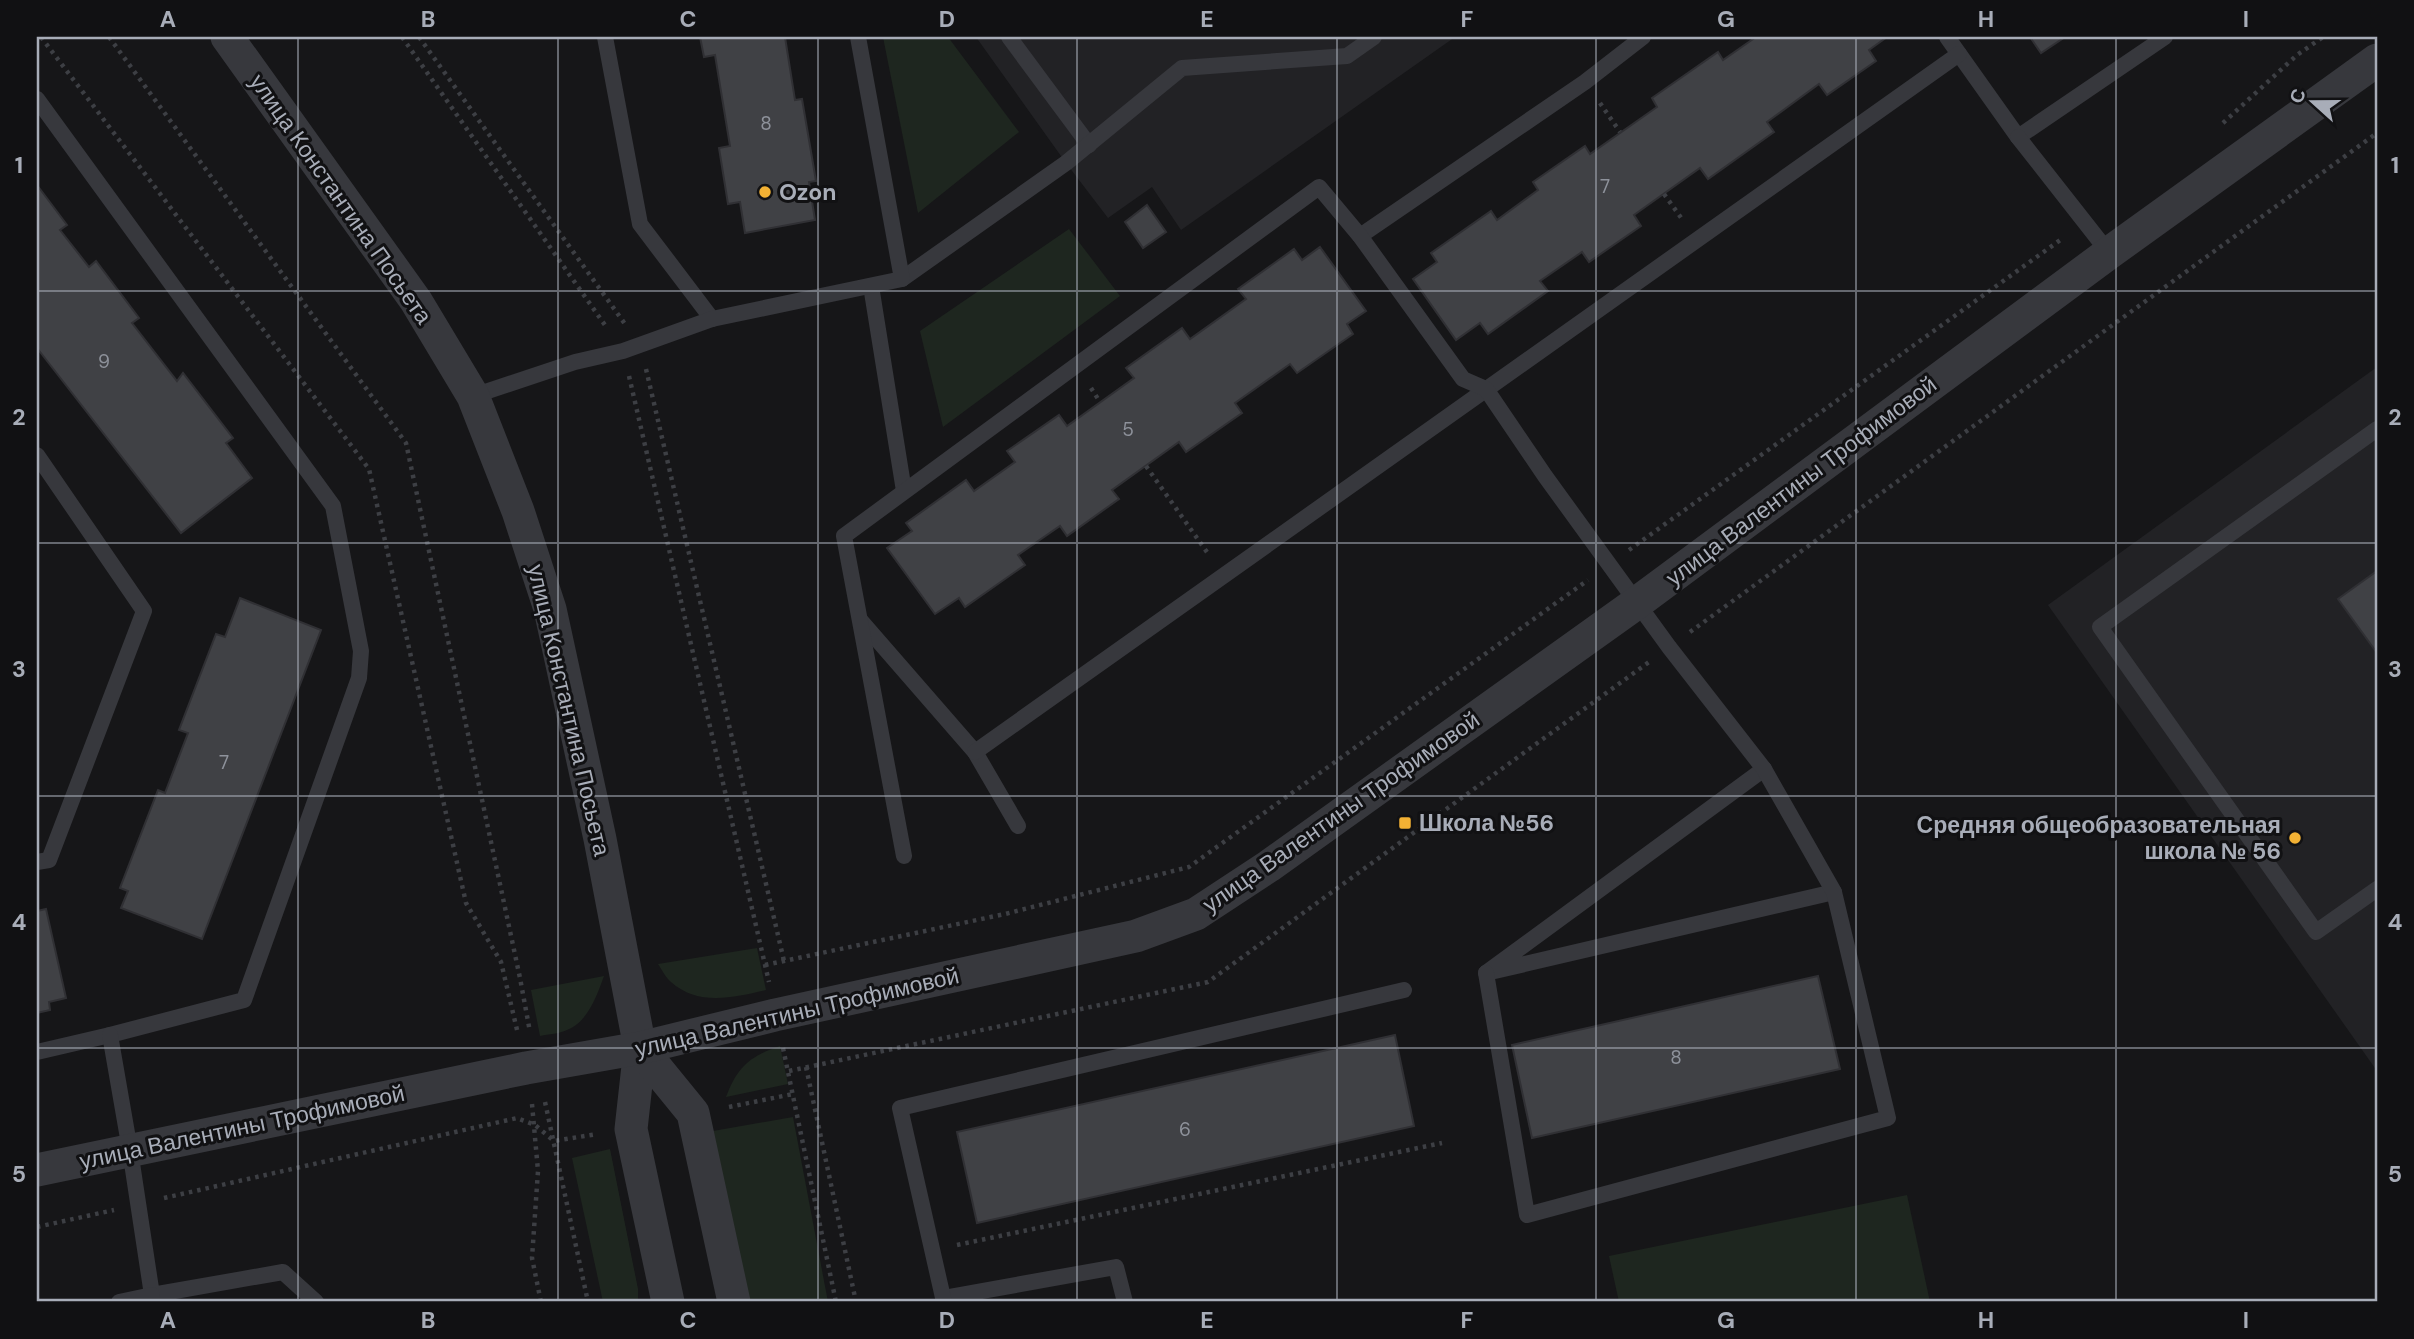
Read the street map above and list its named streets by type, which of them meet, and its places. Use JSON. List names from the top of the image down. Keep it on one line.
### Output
{"streets":{"street":["улица Константина Посьета","улица Валентины Трофимовой"]},"crossings":[["улица Константина Посьета","улица Валентины Трофимовой"]],"places":{"other":["Ozon","Средняя общеобразовательная школа № 56"],"transit":["Школа №56"]},"house_numbers":["8","7","9","5","7","8","6"],"north":"left","grid":{"columns":["A","B","C","D","E","F","G","H","I"],"rows":["1","2","3","4","5"]}}
